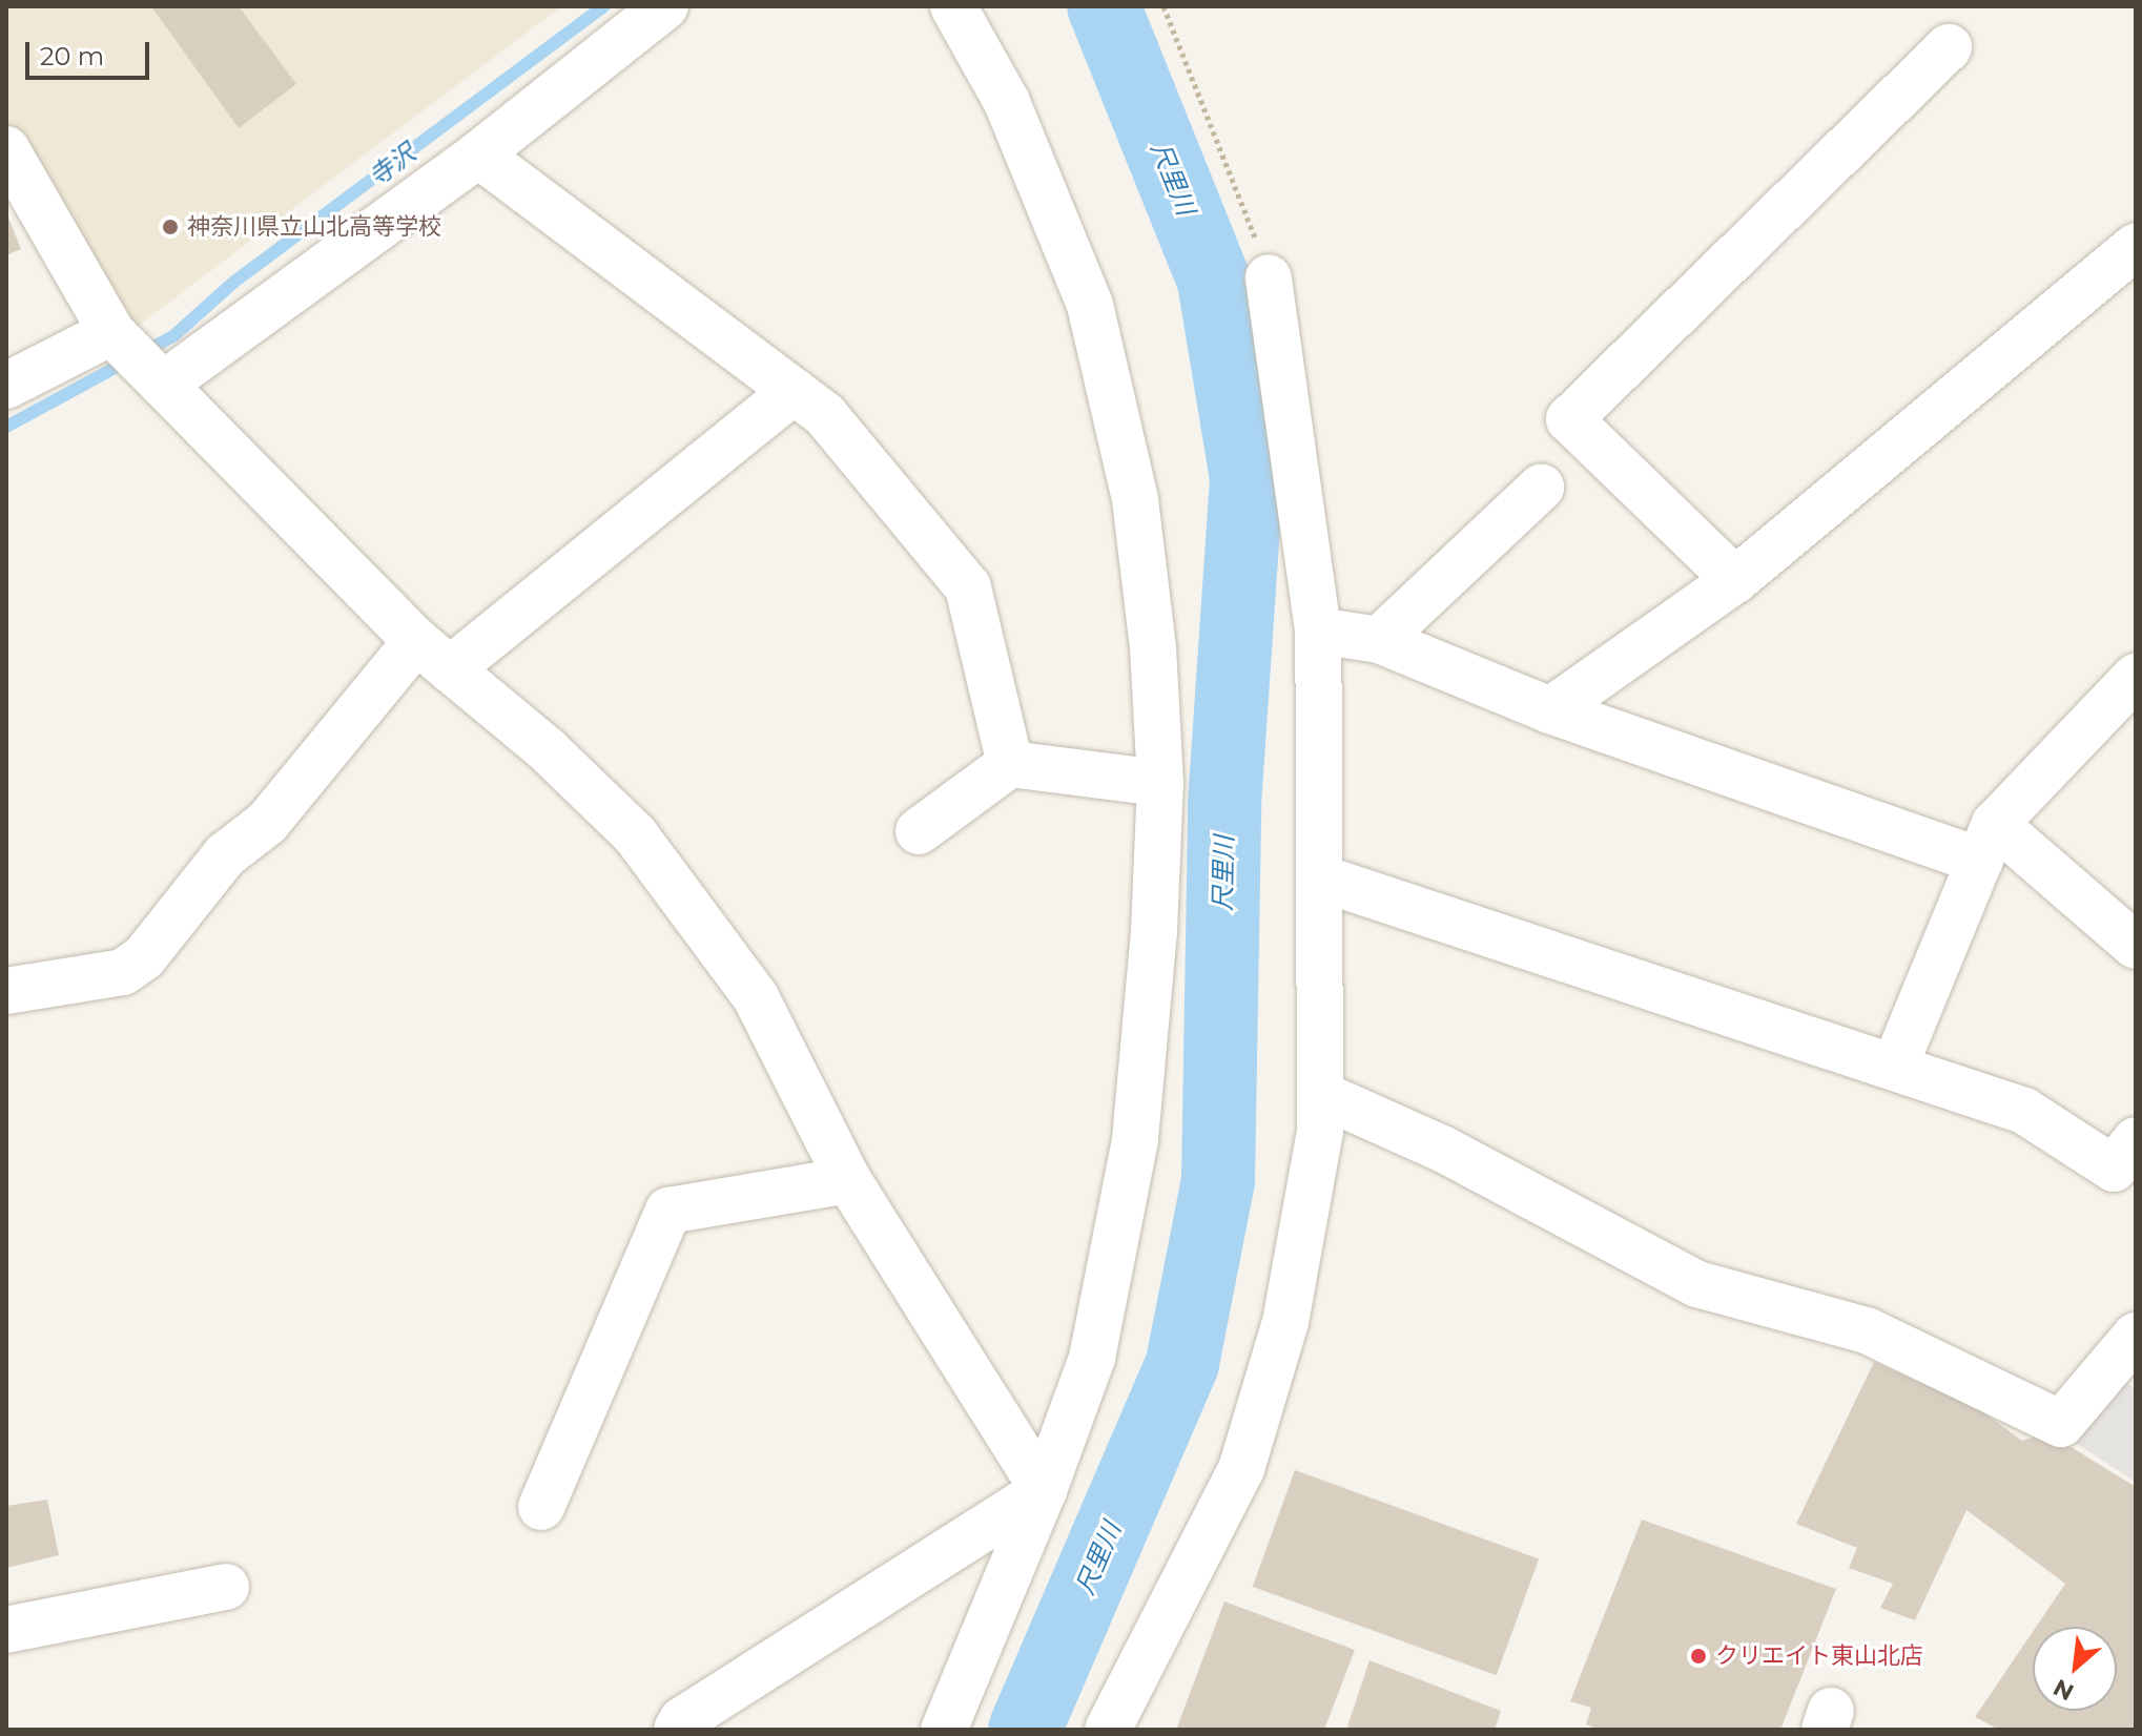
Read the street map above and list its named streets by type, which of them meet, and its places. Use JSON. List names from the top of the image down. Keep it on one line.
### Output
{"water":["寺沢","尺里川"],"places":["神奈川県立山北高等学校","クリエイト東山北店"],"scale_bar":"20 m","north":"bottom left"}
